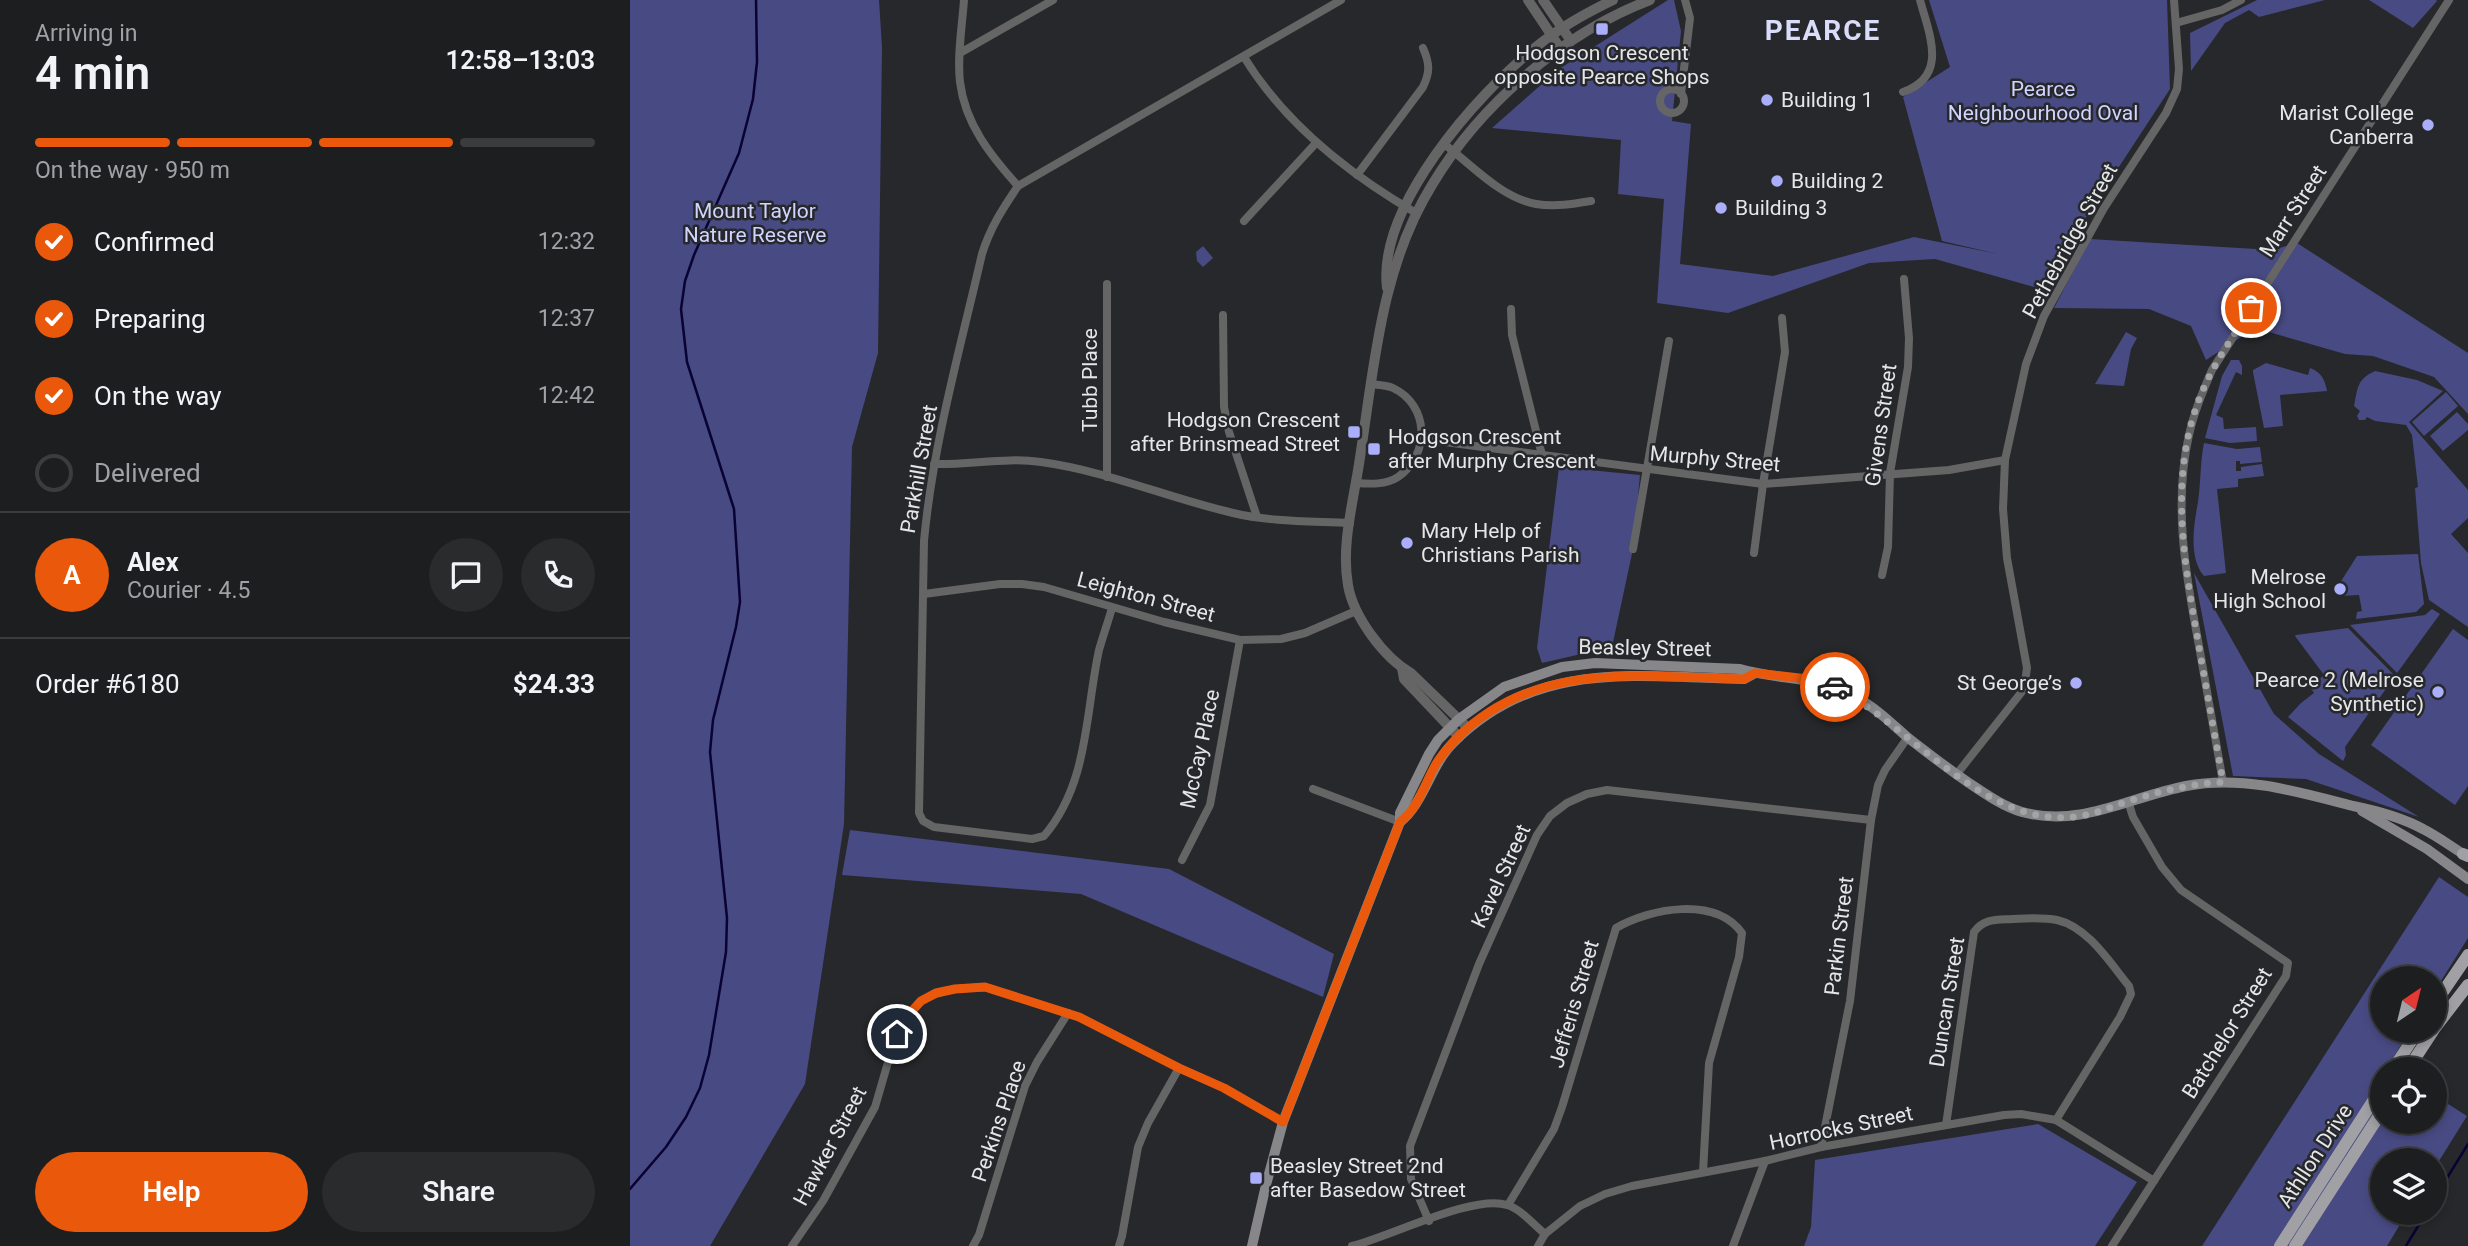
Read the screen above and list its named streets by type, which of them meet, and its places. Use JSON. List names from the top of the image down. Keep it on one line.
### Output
{"streets":{"main road":["Beasley Street","Athllon Drive"],"street":["Marr Street","Pethebridge Street","Tubb Place","Givens Street","Murphy Street","Parkhill Street","Leighton Street","McCay Place","Kavel Street","Parkin Street","Duncan Street","Jefferis Street","Batchelor Street","Perkins Place","Horrocks Street","Hawker Street"]},"crossings":[["Marr Street","Beasley Street"],["Pethebridge Street","Murphy Street"],["Pethebridge Street","Beasley Street"],["Givens Street","Murphy Street"],["Parkhill Street","Leighton Street"],["Leighton Street","McCay Place"],["Beasley Street","Parkin Street"],["Beasley Street","Batchelor Street"],["Beasley Street","Hawker Street"],["Kavel Street","Parkin Street"],["Parkin Street","Horrocks Street"],["Duncan Street","Horrocks Street"],["Jefferis Street","Horrocks Street"],["Batchelor Street","Horrocks Street"],["Perkins Place","Hawker Street"]],"districts":["PEARCE"],"parks":["Pearce Neighbourhood Oval","Mount Taylor Nature Reserve"],"places":{"transit":["Hodgson Crescent opposite Pearce Shops","Hodgson Crescent after Brinsmead Street","Hodgson Crescent after Murphy Crescent","Beasley Street 2nd after Basedow Street"],"other":["Building 1","Marist College Canberra","Building 2","Building 3","Mary Help of Christians Parish","Melrose High School","St George’s","Pearce 2 (Melrose Synthetic)"]},"north":"top right","page":{"heading":["4 min","Arriving in","12:58–13:03"],"panel":["Alex","Courier · 4.5","Order #6180","$24.33"],"bar":"On the way · 950 m","list":[["Confirmed","12:32"],["Preparing","12:37"],["On the way","12:42"],"Delivered"],"round":"A","buttons":["Help","Share"]}}
